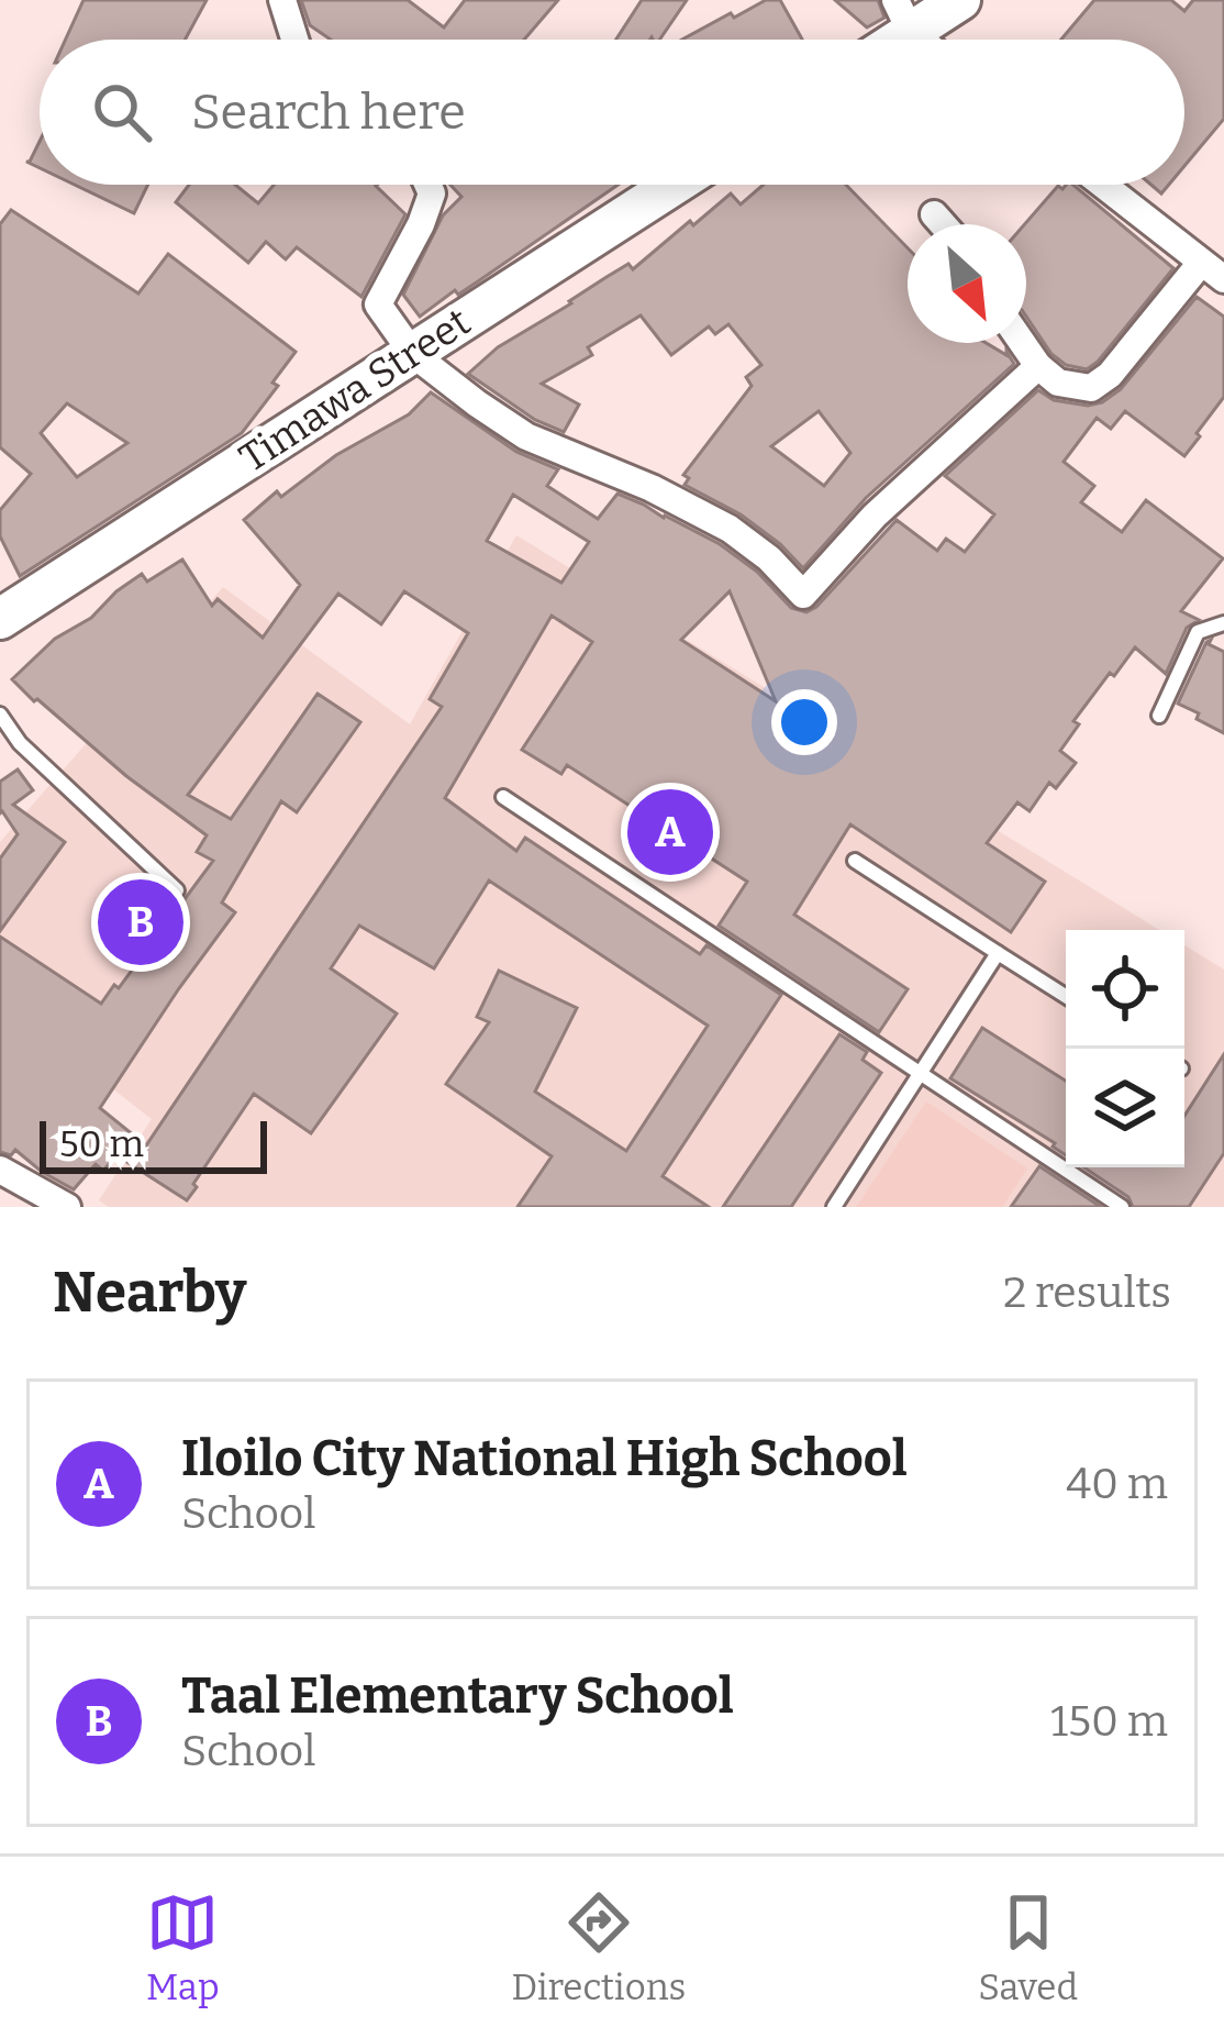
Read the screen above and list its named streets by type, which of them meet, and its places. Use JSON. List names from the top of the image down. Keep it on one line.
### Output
{"streets":{"street":["Timawa Street"]},"scale_bar":"50 m","north":"bottom right","page":{"search":"Search here","pins":["A","B"],"scale":"50 m","heading":["Nearby","2 results"],"list":[{"mark":"A","name":"Iloilo City National High School","note":"School","value":"40 m"},{"mark":"B","name":"Taal Elementary School","note":"School","value":"150 m"}],"nav":["Map","Directions","Saved"]}}
